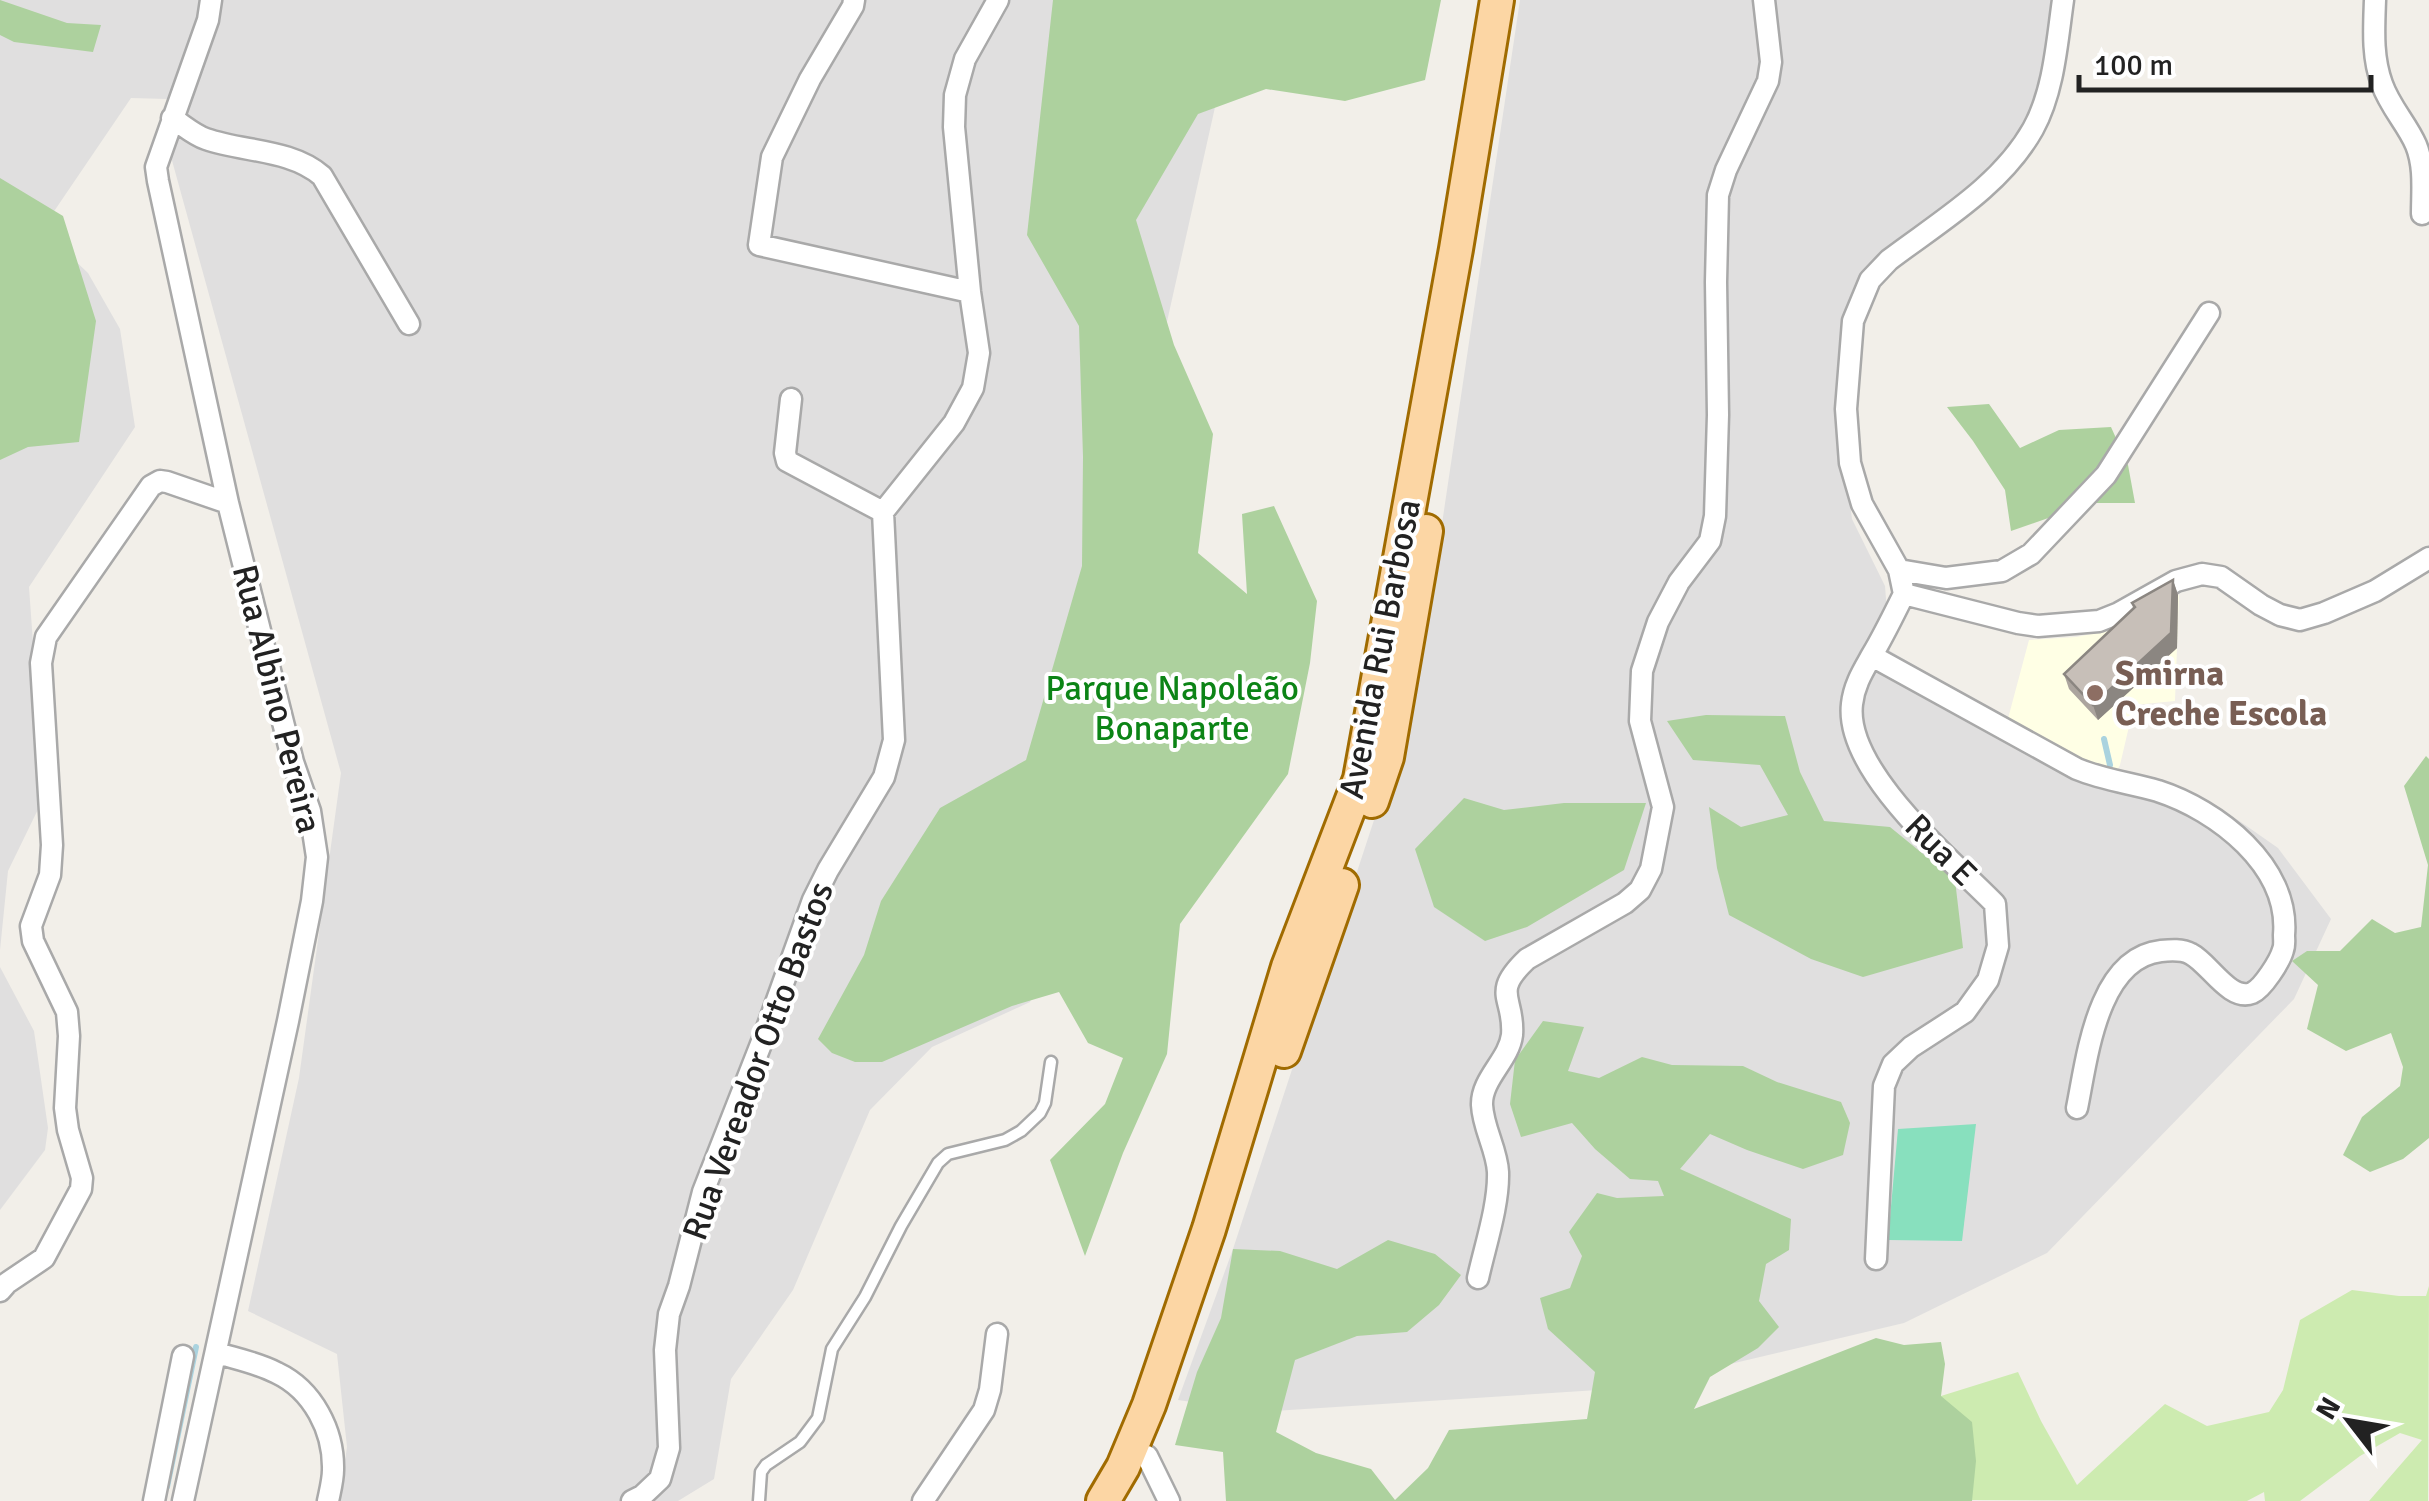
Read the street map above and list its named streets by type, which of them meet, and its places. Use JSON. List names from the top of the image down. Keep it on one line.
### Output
{"streets":{"main road":["Avenida Rui Barbosa"],"street":["Rua Albino Pereira","Rua E","Rua Vereador Otto Bastos"]},"parks":["Parque Napoleão Bonaparte"],"places":["Smirna Creche Escola"],"scale_bar":"100 m","north":"top left"}
